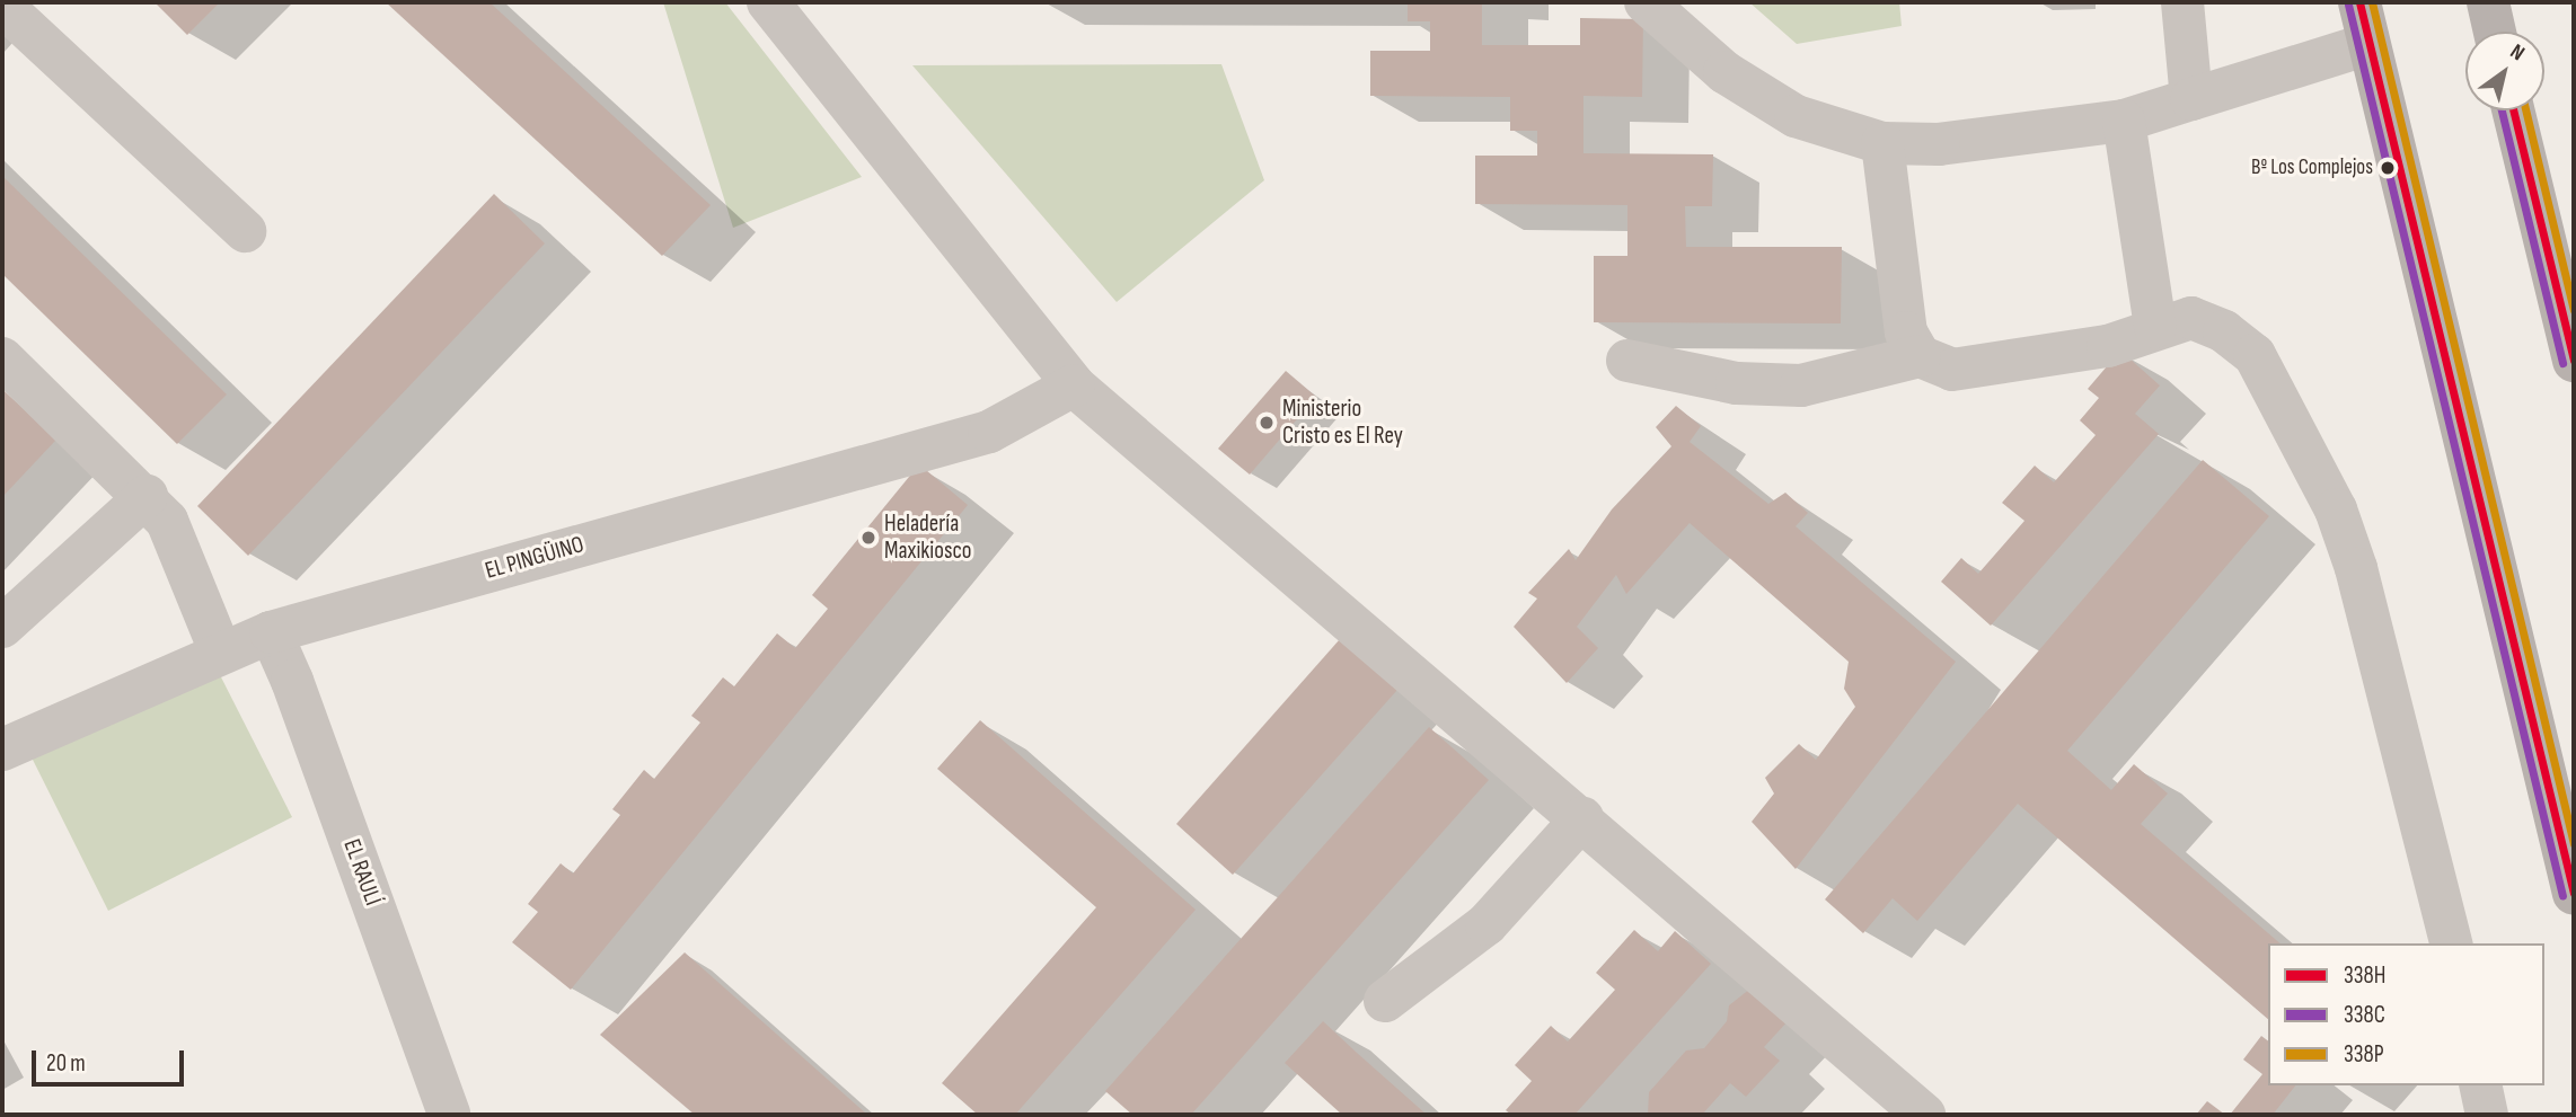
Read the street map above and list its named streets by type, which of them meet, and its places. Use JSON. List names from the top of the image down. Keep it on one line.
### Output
{"streets":{"street":["EL PINGÜINO","EL RAULÍ"]},"crossings":[["EL PINGÜINO","EL RAULÍ"]],"places":["Bº Los Complejos","Ministerio Cristo es El Rey","Heladería Maxikiosco"],"lines":["transit line 338H","transit line 338P","transit line 338C"],"legend":["338H","338C","338P"],"scale_bar":"20 m","north":"top right"}
